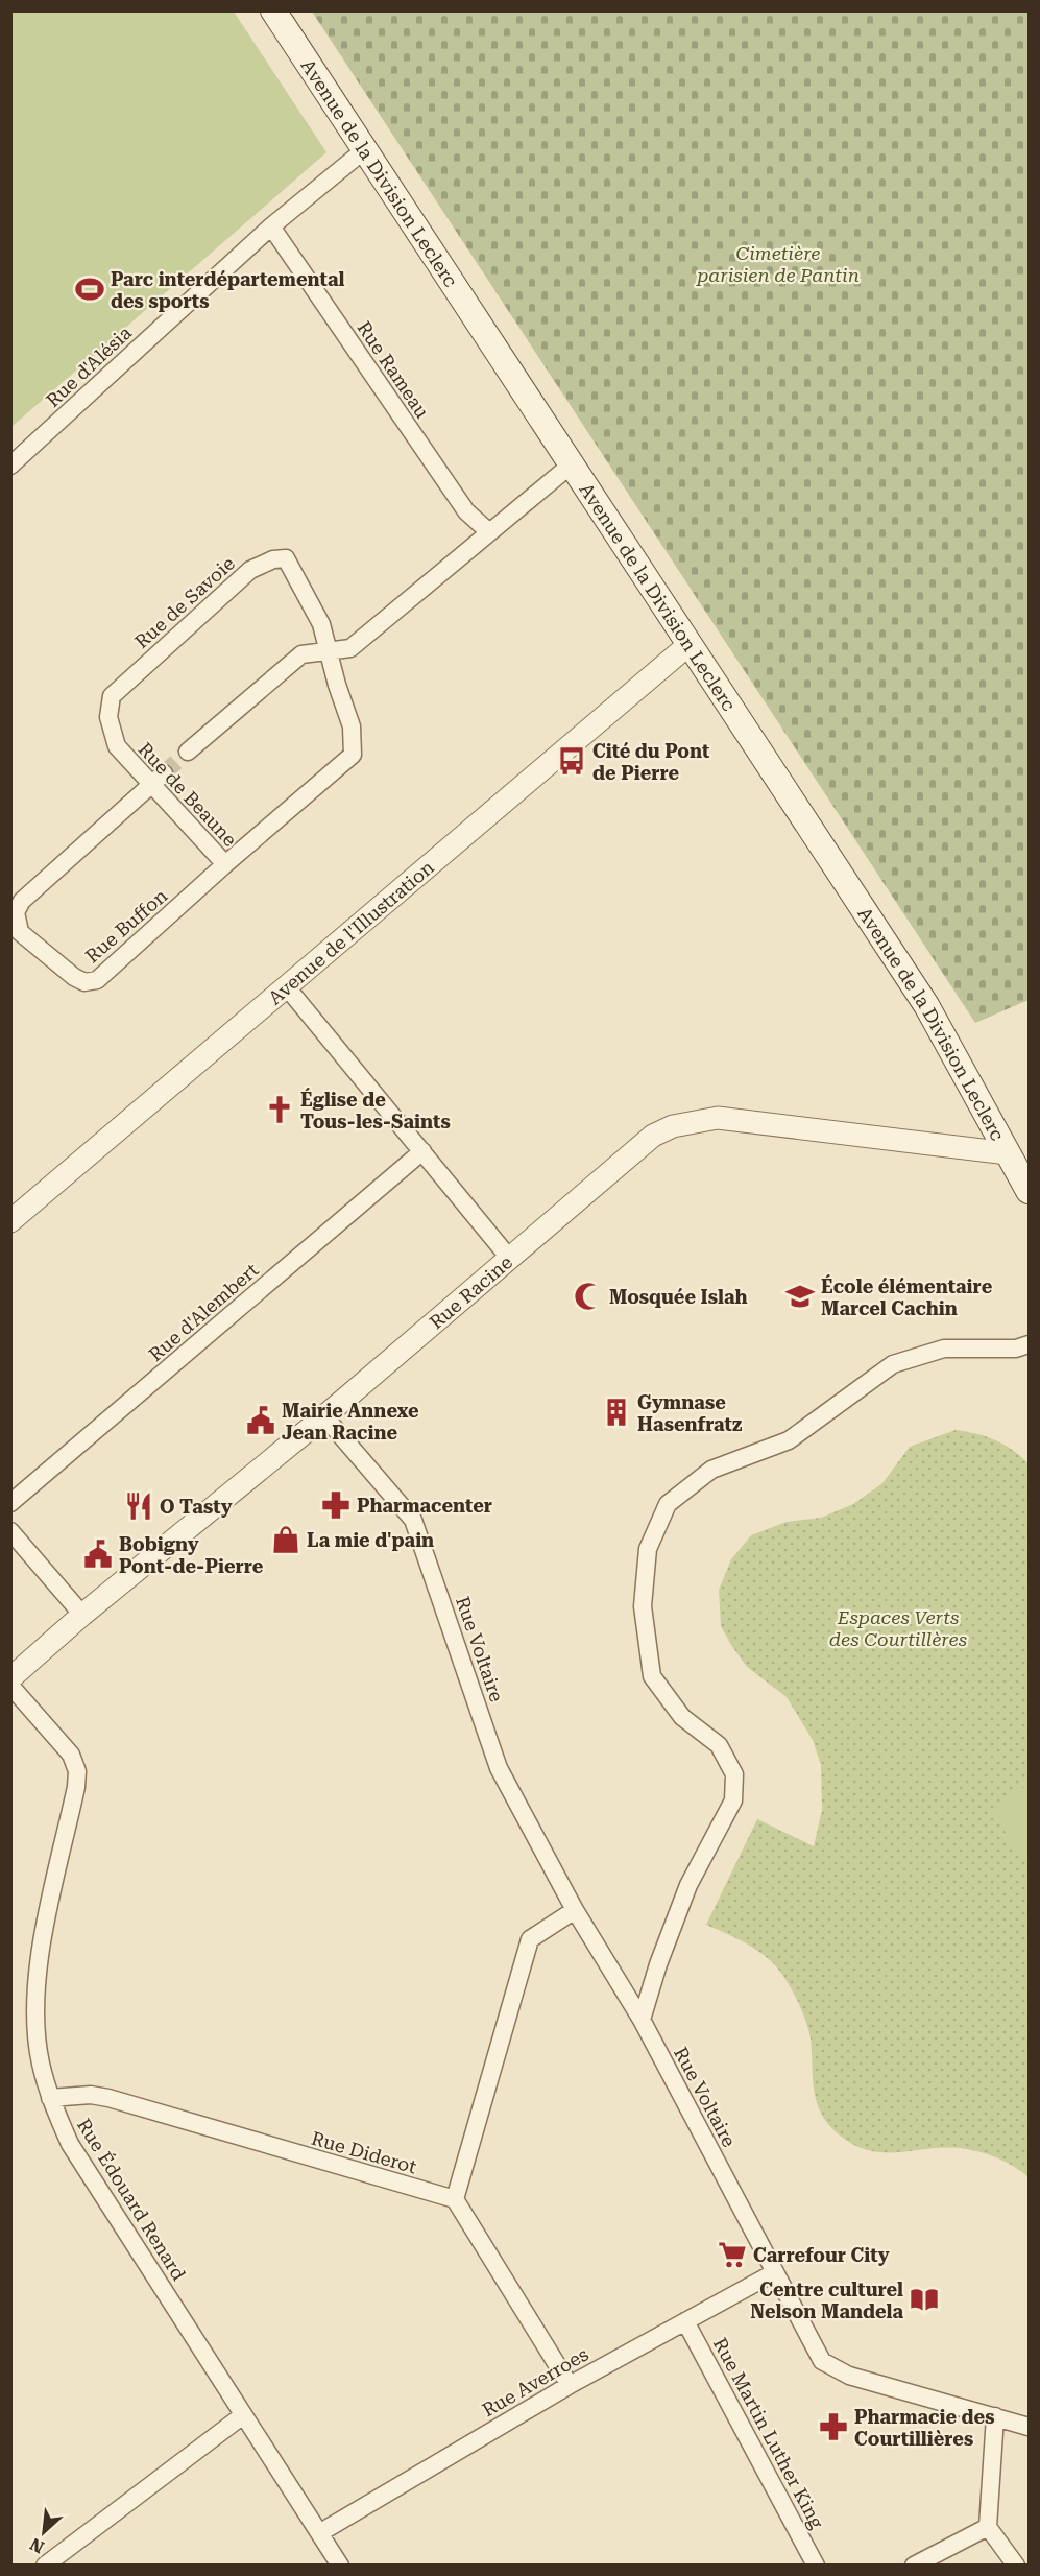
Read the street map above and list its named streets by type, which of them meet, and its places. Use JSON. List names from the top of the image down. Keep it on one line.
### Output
{"streets":{"main road":["Avenue de la Division Leclerc"],"street":["Rue d'Alésia","Rue Rameau","Rue de Savoie","Rue de Beaune","Rue Buffon","Avenue de l'Illustration","Rue Racine","Rue d'Alembert","Rue Voltaire","Rue Diderot","Rue Édouard Renard","Rue Averroes","Rue Martin Luther King"]},"crossings":[["Avenue de la Division Leclerc","Rue d'Alésia"],["Avenue de la Division Leclerc","Avenue de l'Illustration"],["Avenue de la Division Leclerc","Rue Racine"],["Rue d'Alésia","Rue Rameau"],["Rue de Savoie","Rue de Beaune"],["Rue de Savoie","Rue Buffon"],["Rue de Beaune","Rue Buffon"],["Rue Racine","Rue Voltaire"],["Rue Voltaire","Rue Averroes"],["Rue Diderot","Rue Édouard Renard"],["Rue Édouard Renard","Rue Averroes"],["Rue Averroes","Rue Martin Luther King"]],"parks":["Cimetière parisien de Pantin","Espaces Verts des Courtillères"],"places":{"sports":["Parc interdépartemental des sports"],"bus stop":["Cité du Pont de Pierre"],"church":["Église de Tous-les-Saints"],"mosque":["Mosquée Islah"],"school or university":["École élémentaire Marcel Cachin"],"building":["Gymnase Hasenfratz"],"public building":["Mairie Annexe Jean Racine","Bobigny Pont-de-Pierre"],"pharmacy":["Pharmacenter","Pharmacie des Courtillières"],"restaurant":["O Tasty"],"shop":["La mie d'pain"],"supermarket":["Carrefour City"],"library":["Centre culturel Nelson Mandela"]},"north":"bottom left"}
